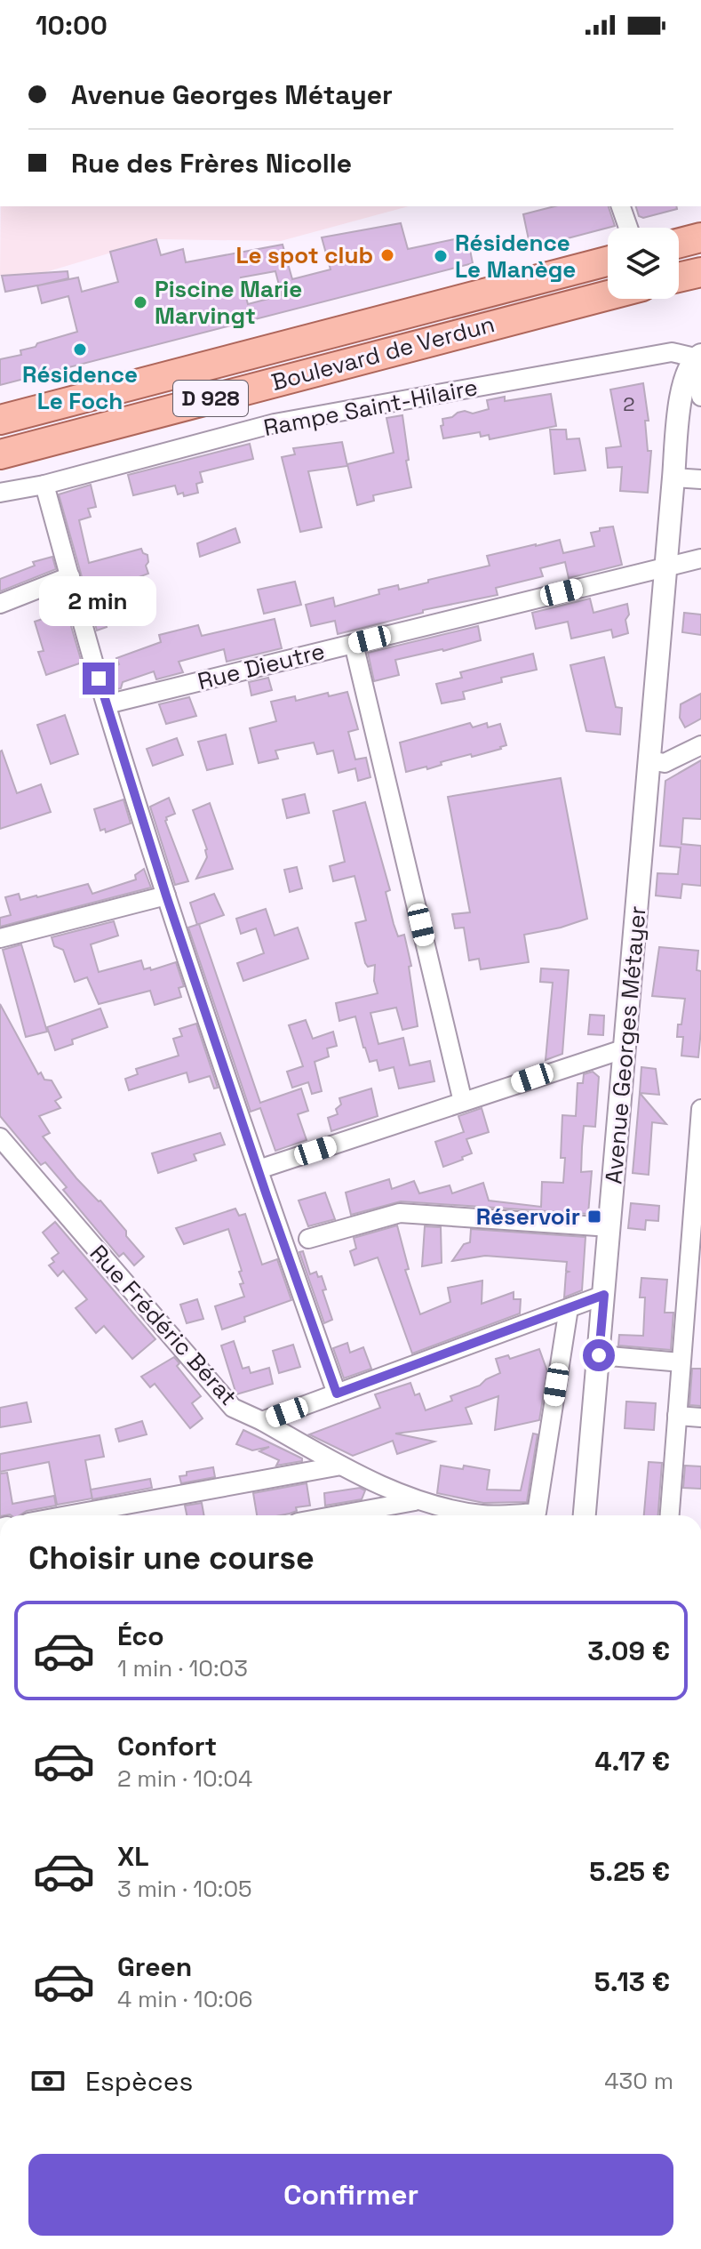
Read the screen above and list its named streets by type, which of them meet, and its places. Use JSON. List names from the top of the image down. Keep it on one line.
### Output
{"streets":{"main road":["Boulevard de Verdun","D 928"],"street":["Rampe Saint-Hilaire","Rue Dieutre","Avenue Georges Métayer","Rue Frédéric Bérat"]},"crossings":[["Rampe Saint-Hilaire","Avenue Georges Métayer"],["Rue Dieutre","Avenue Georges Métayer"],["Avenue Georges Métayer","Rue Frédéric Bérat"]],"places":{"other":["Le spot club","Résidence Le Manège","Piscine Marie Marvingt","Résidence Le Foch"],"transit":["Réservoir"]},"house_numbers":["2"],"page":{"status":"10:00","banner":["Avenue Georges Métayer","Rue des Frères Nicolle"],"bubble":"2 min","heading":"Choisir une course","list":[{"name":"Éco","note":"1 min · 10:03","value":"3.09 €"},{"name":"Confort","note":"2 min · 10:04","value":"4.17 €"},{"name":"XL","note":"3 min · 10:05","value":"5.25 €"},{"name":"Green","note":"4 min · 10:06","value":"5.13 €"}],"pay":["Espèces","430 m"],"buttons":"Confirmer"}}
